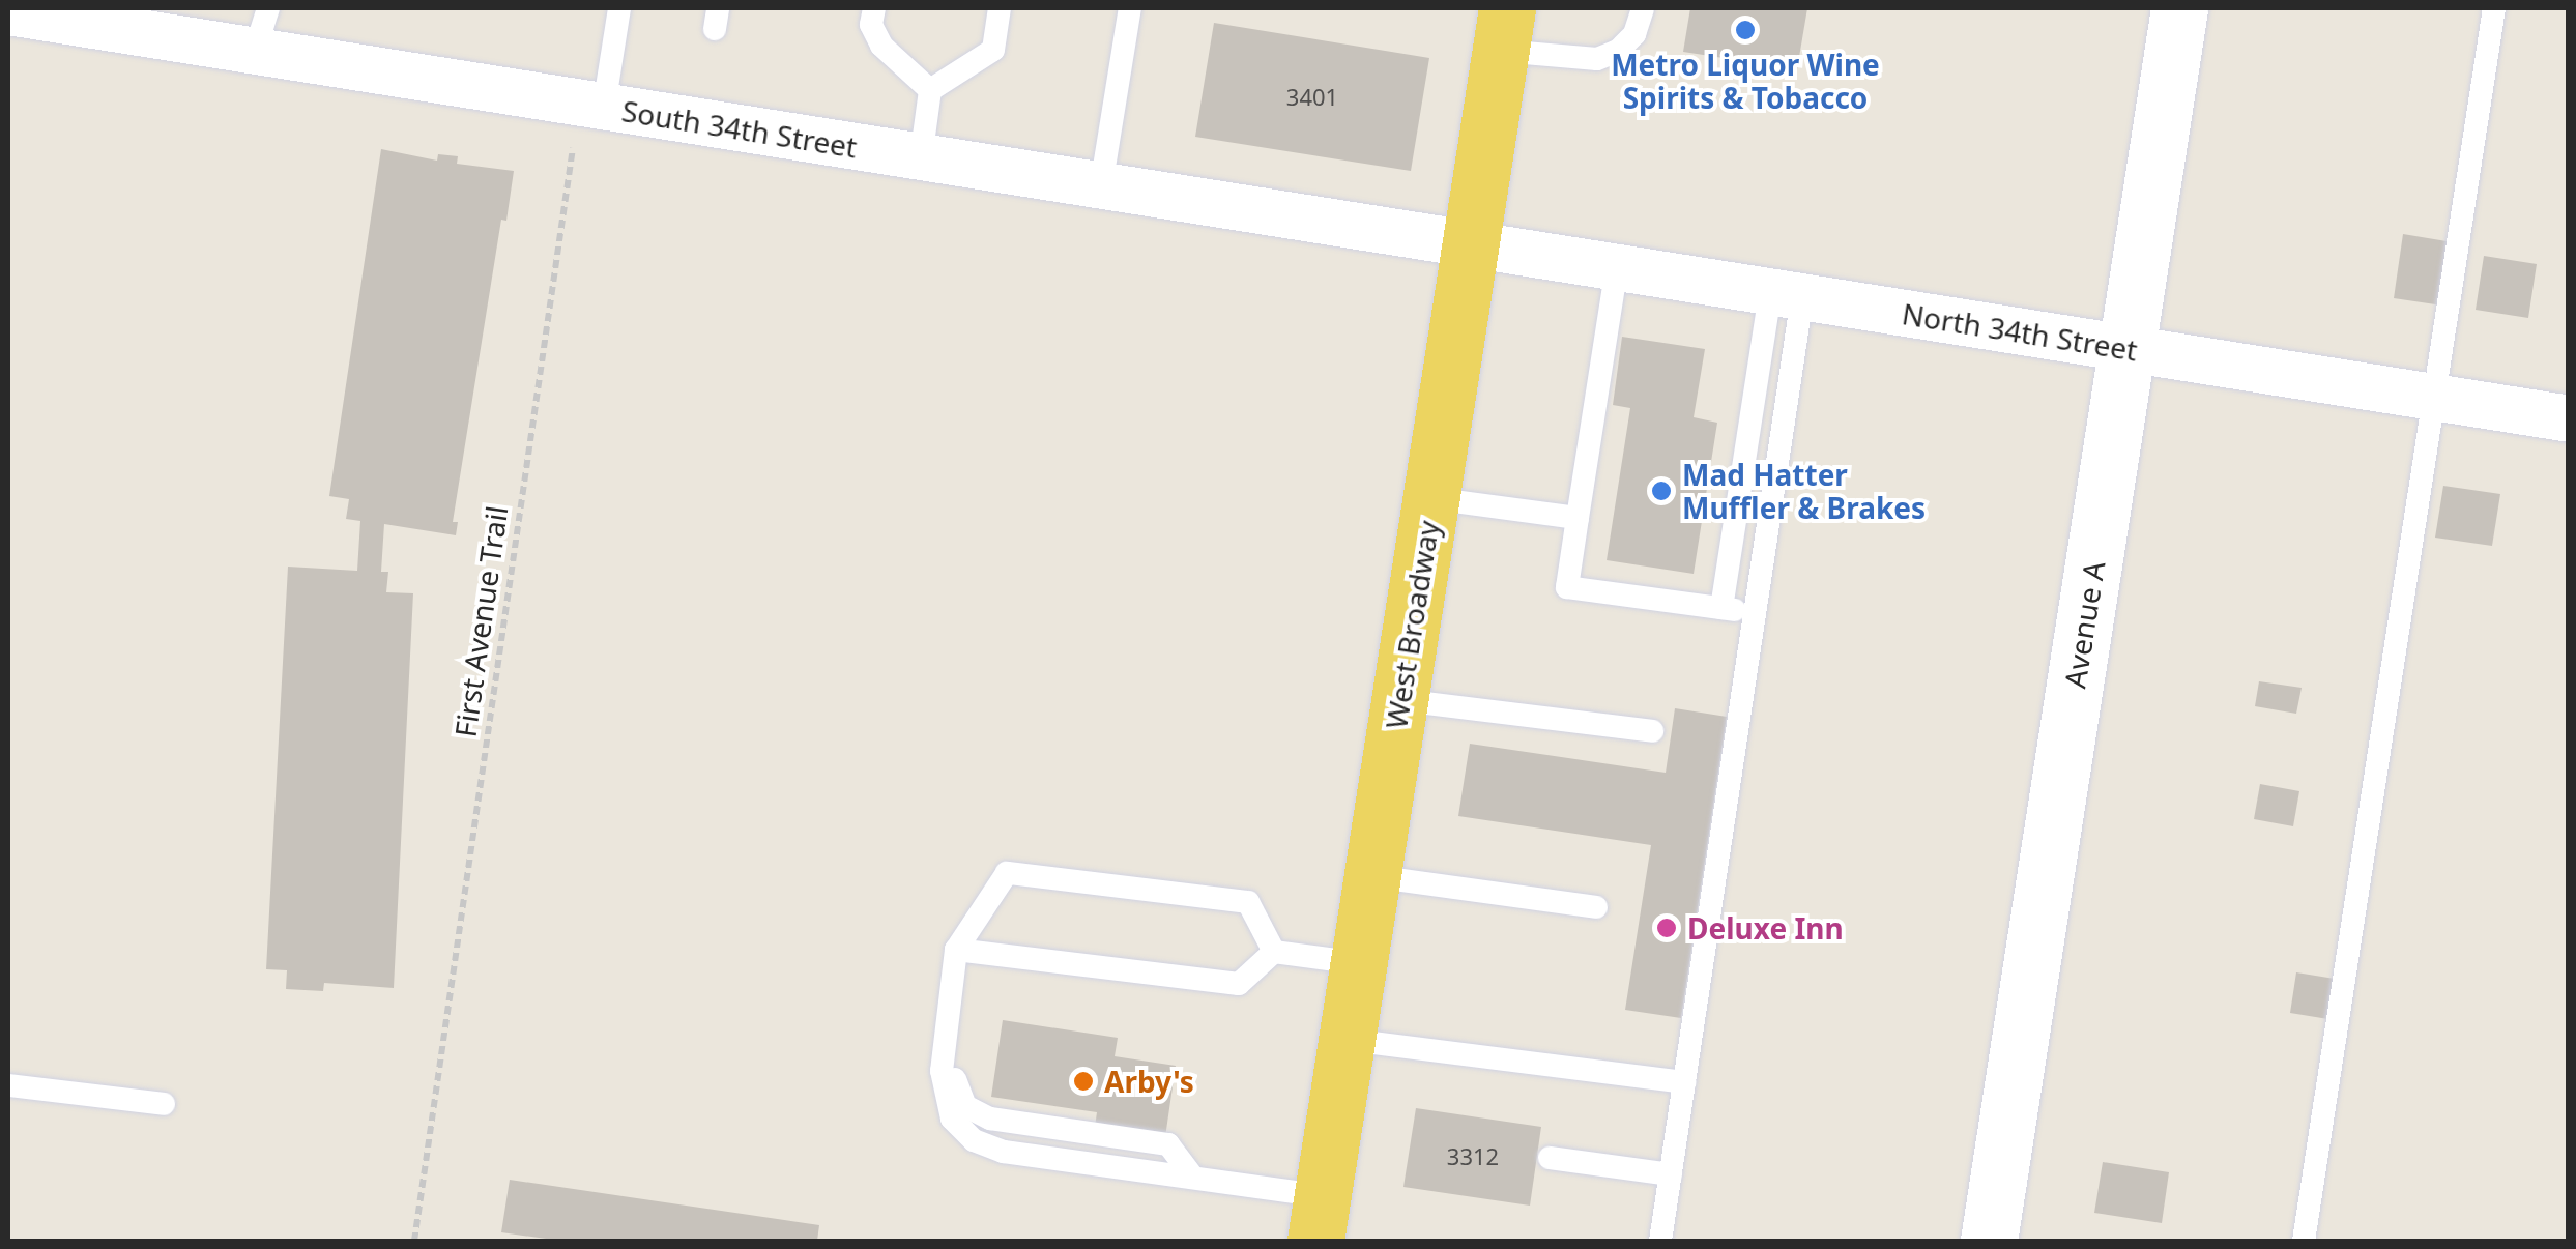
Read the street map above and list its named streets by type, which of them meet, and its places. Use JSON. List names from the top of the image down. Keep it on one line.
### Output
{"streets":{"main road":["West Broadway"],"street":["South 34th Street","North 34th Street","Avenue A"],"path":["First Avenue Trail"]},"crossings":[["South 34th Street","North 34th Street"],["South 34th Street","First Avenue Trail"],["South 34th Street","West Broadway"],["North 34th Street","West Broadway"],["North 34th Street","Avenue A"]],"places":["Metro Liquor Wine Spirits & Tobacco","Mad Hatter Muffler & Brakes","Deluxe Inn","Arby's"],"house_numbers":["3401","3312"]}
